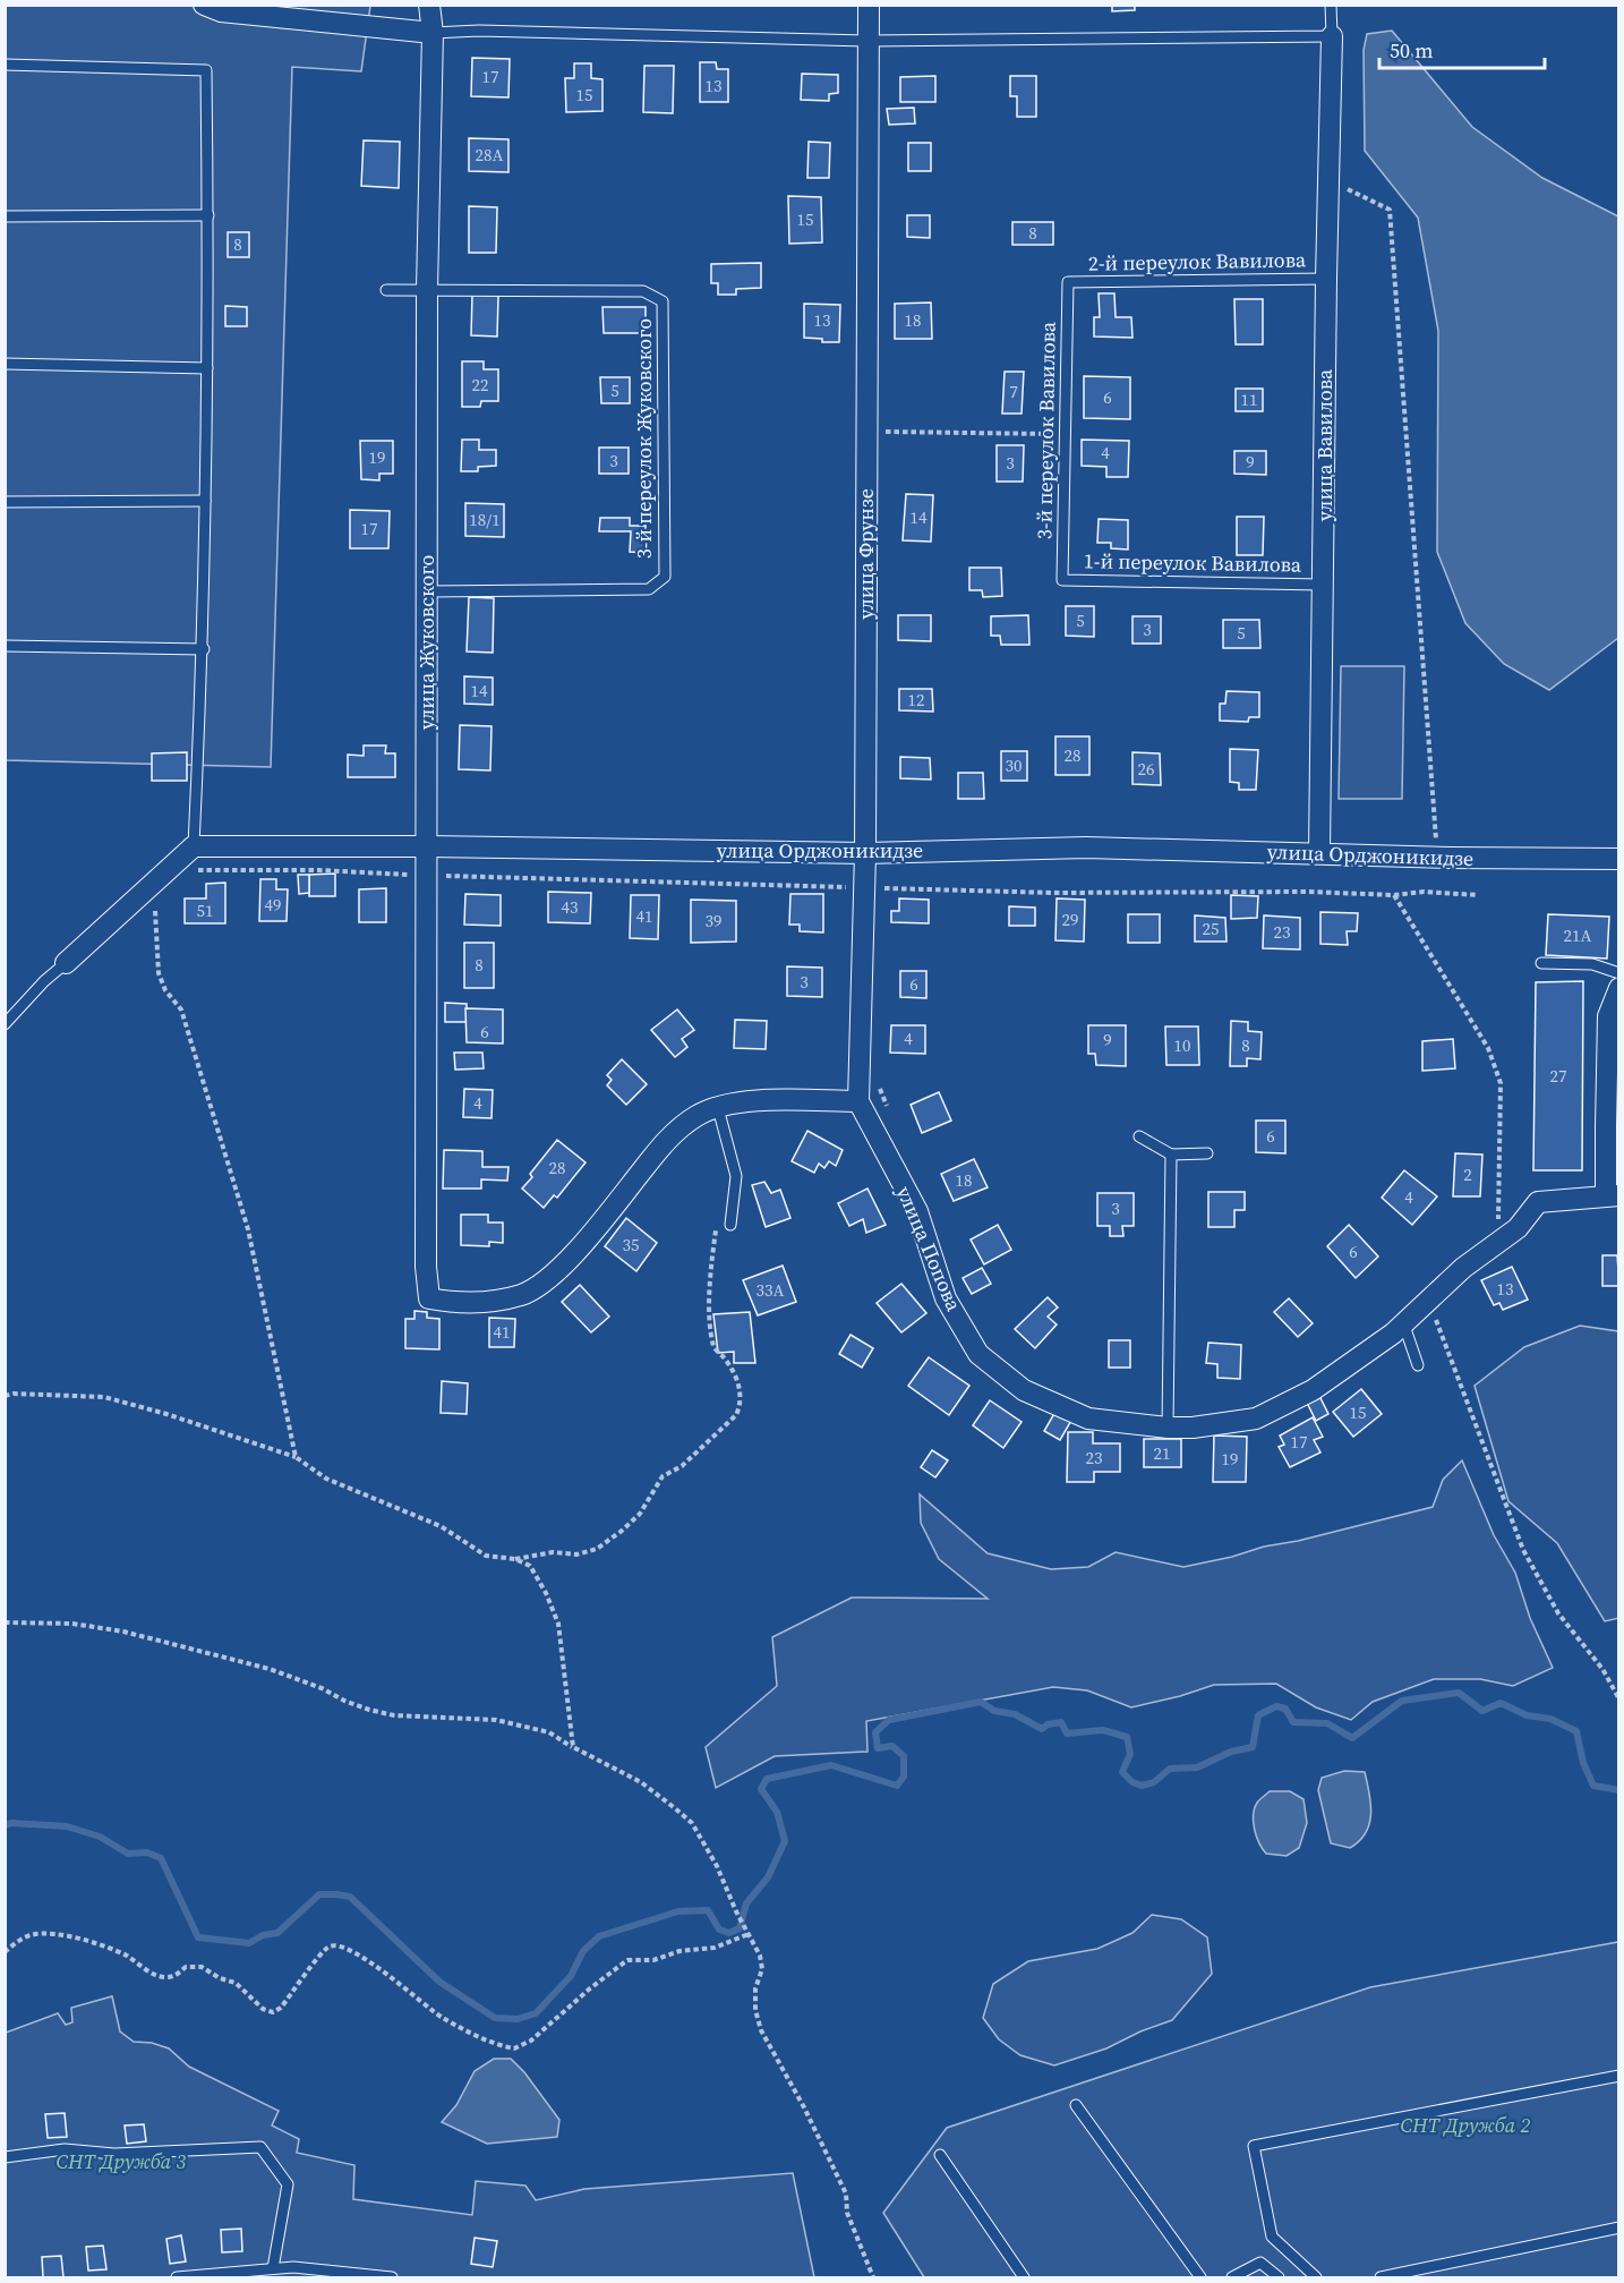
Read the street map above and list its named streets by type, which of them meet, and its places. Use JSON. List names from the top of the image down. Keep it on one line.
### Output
{"streets":{"street":["улица Вавилова","улица Фрунзе","улица Жуковского","улица Орджоникидзе","улица Попова"],"lane":["2-й переулок Вавилова","3-й переулок Вавилова","3-й переулок Жуковского","1-й переулок Вавилова"]},"crossings":[["2-й переулок Вавилова","3-й переулок Вавилова"],["2-й переулок Вавилова","улица Вавилова"],["3-й переулок Вавилова","1-й переулок Вавилова"],["3-й переулок Жуковского","улица Жуковского"],["улица Вавилова","1-й переулок Вавилова"],["улица Вавилова","улица Орджоникидзе"],["улица Фрунзе","улица Орджоникидзе"],["улица Фрунзе","улица Попова"],["улица Жуковского","улица Орджоникидзе"]],"parks":["СНТ Дружба 2","СНТ Дружба 3"],"house_numbers":["17","13","15","28А","15","8","8","13","18","22","5","7","6","11","4","19","3","9","3","14","18/1","17","5","3","5","14","12","28","30","26","49","43","51","41","29","39","25","23","21А","8","3","6","6","4","9","10","8","27","4","6","28","2","18","4","3","35","6","13","33А","41","15","17","21","23","19"],"scale_bar":"50 m"}
